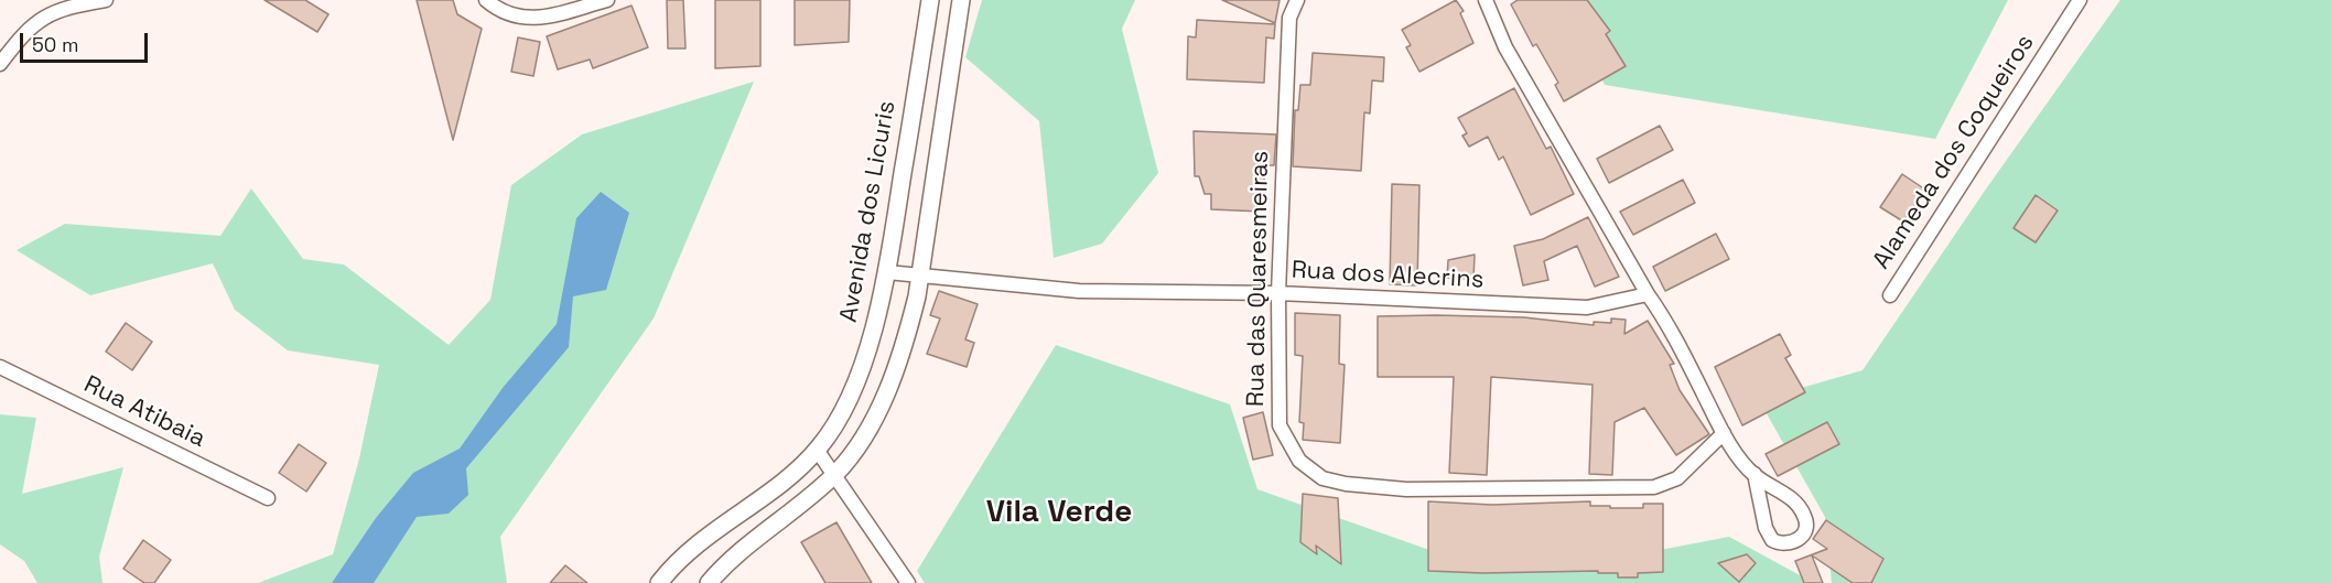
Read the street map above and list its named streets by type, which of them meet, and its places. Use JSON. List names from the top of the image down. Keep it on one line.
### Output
{"streets":{"street":["Alameda dos Coqueiros","Avenida dos Licuris","Rua dos Alecrins","Rua das Quaresmeiras","Rua Atibaia"]},"crossings":[["Avenida dos Licuris","Rua dos Alecrins"],["Rua dos Alecrins","Rua das Quaresmeiras"]],"districts":["Vila Verde"],"scale_bar":"50 m"}
